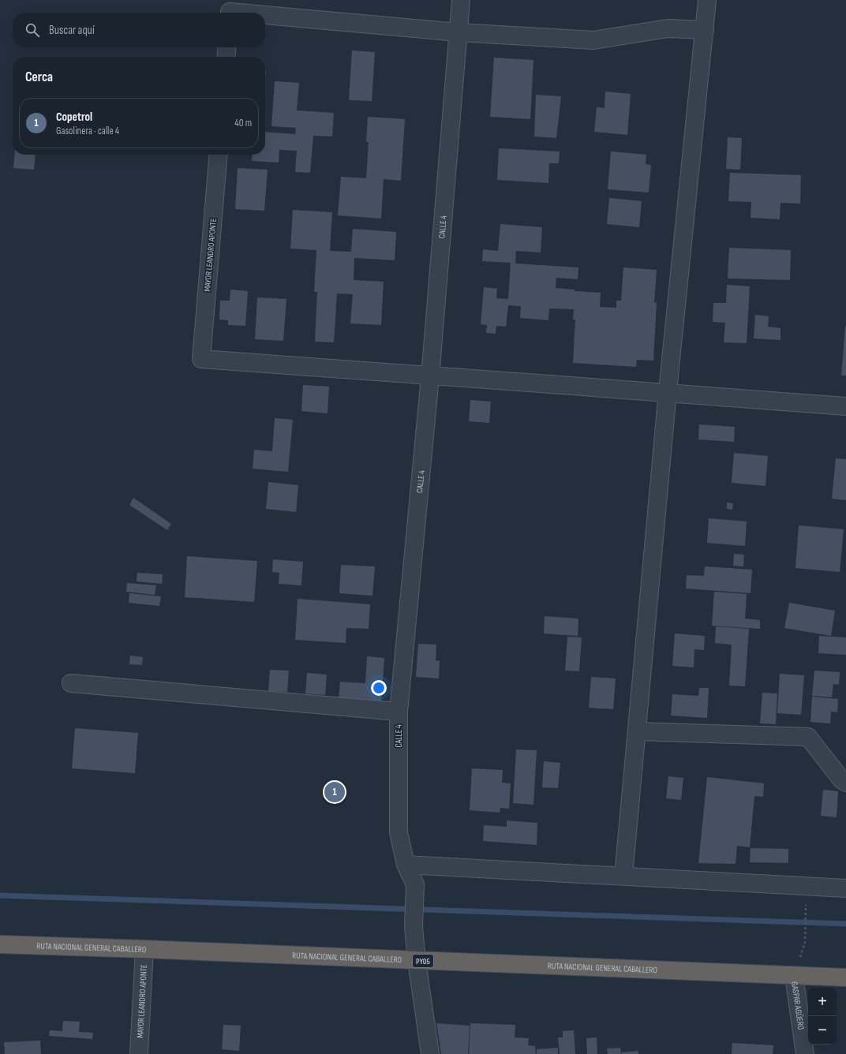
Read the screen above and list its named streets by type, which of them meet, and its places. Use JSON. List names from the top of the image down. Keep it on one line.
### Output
{"streets":{"highway":["RUTA NACIONAL GENERAL CABALLERO","PY05"],"street":["CALLE 4","MAYOR LEANDRO APONTE","GASPAR AGÜERO"]},"crossings":[["CALLE 4","MAYOR LEANDRO APONTE"],["CALLE 4","RUTA NACIONAL GENERAL CABALLERO"],["MAYOR LEANDRO APONTE","RUTA NACIONAL GENERAL CABALLERO"],["RUTA NACIONAL GENERAL CABALLERO","GASPAR AGÜERO"]],"page":{"search":"Buscar aquí","heading":"Cerca","list":[{"mark":"1","name":"Copetrol","note":"Gasolinera · calle 4","value":"40 m"}],"pins":"1","map_buttons":["+","−"]}}
